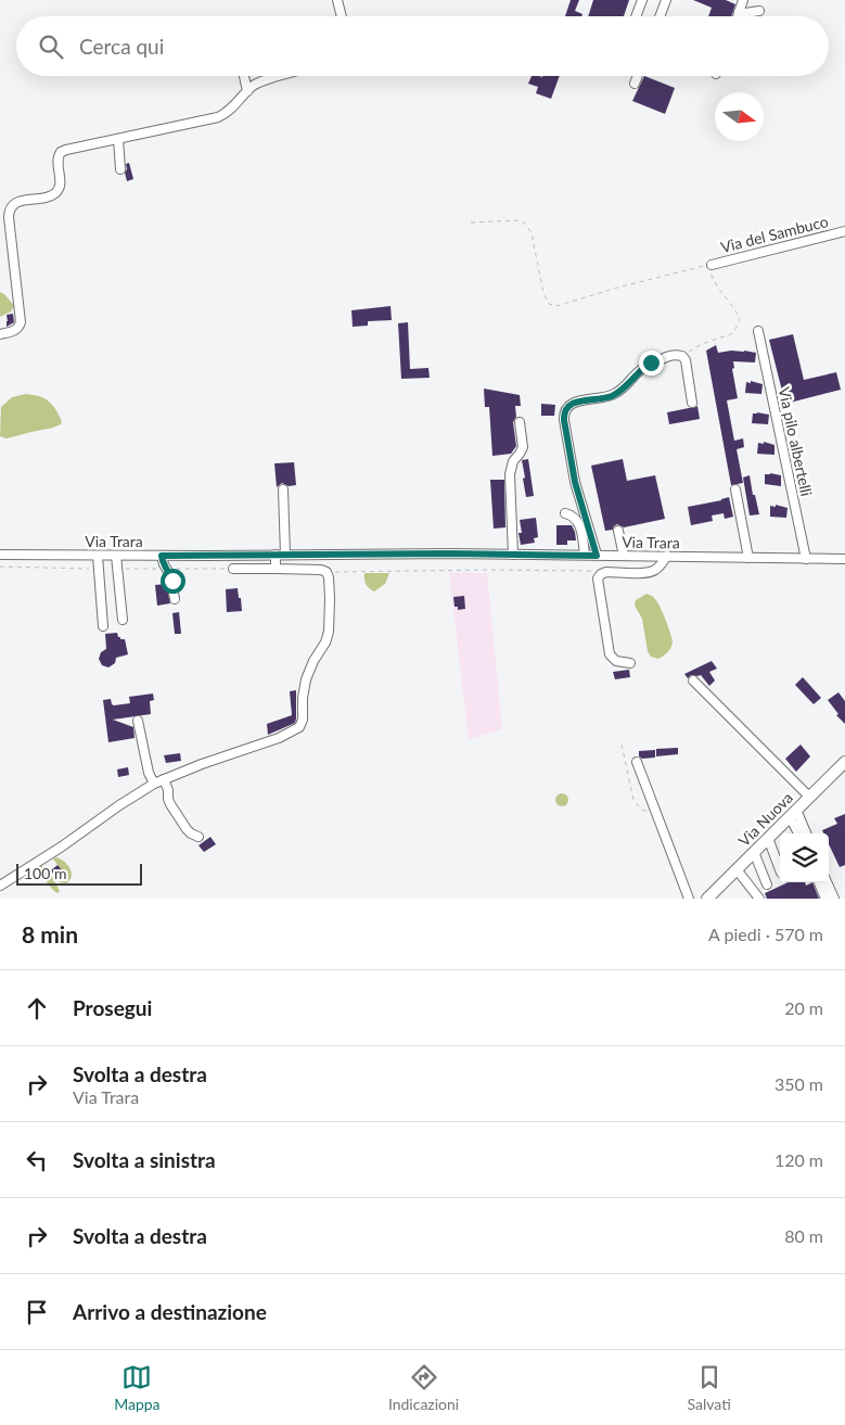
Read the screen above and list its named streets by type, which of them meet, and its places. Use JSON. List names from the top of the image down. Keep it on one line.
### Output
{"streets":{"main road":["Via Nuova"],"street":["Via del Sambuco","Via pilo albertelli","Via Trara"]},"crossings":[["Via pilo albertelli","Via Trara"]],"scale_bar":"100 m","north":"right","page":{"search":"Cerca qui","scale":"100 m","heading":["8 min","A piedi · 570 m"],"list":[["Prosegui","20 m"],["Svolta a destra","Via Trara","350 m"],["Svolta a sinistra","120 m"],["Svolta a destra","80 m"],"Arrivo a destinazione"],"nav":["Mappa","Indicazioni","Salvati"]}}
